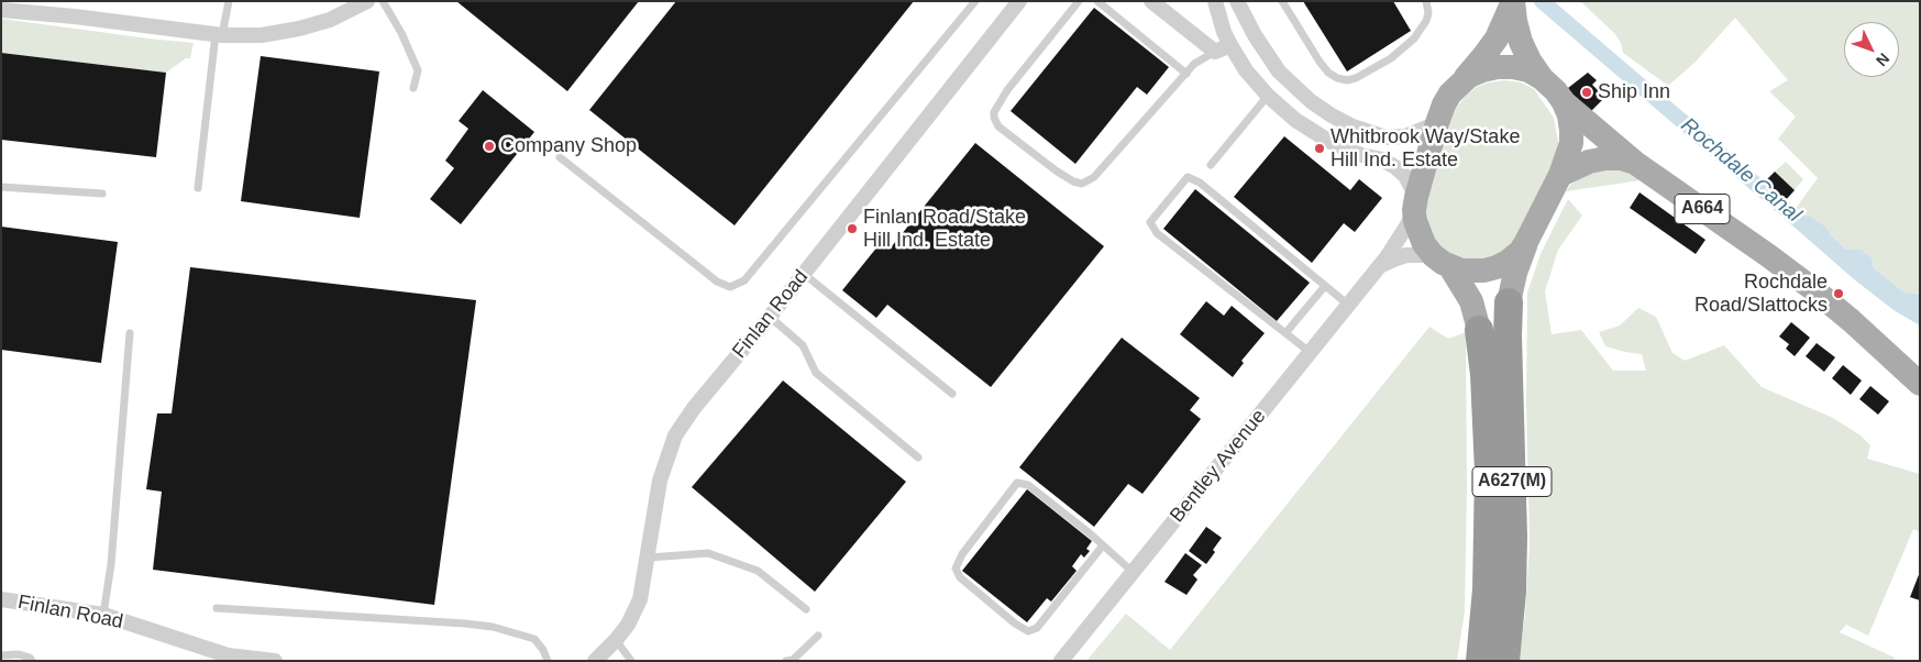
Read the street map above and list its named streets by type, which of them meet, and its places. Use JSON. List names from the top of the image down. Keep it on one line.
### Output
{"streets":{"highway":["A627(M)"],"main road":["A664"],"street":["Finlan Road","Bentley Avenue"]},"crossings":[["A664","Bentley Avenue"]],"water":["Rochdale Canal"],"places":["Ship Inn","Company Shop","Whitbrook Way/Stake Hill Ind. Estate","Finlan Road/Stake Hill Ind. Estate","Rochdale Road/Slattocks"],"north":"bottom right"}
